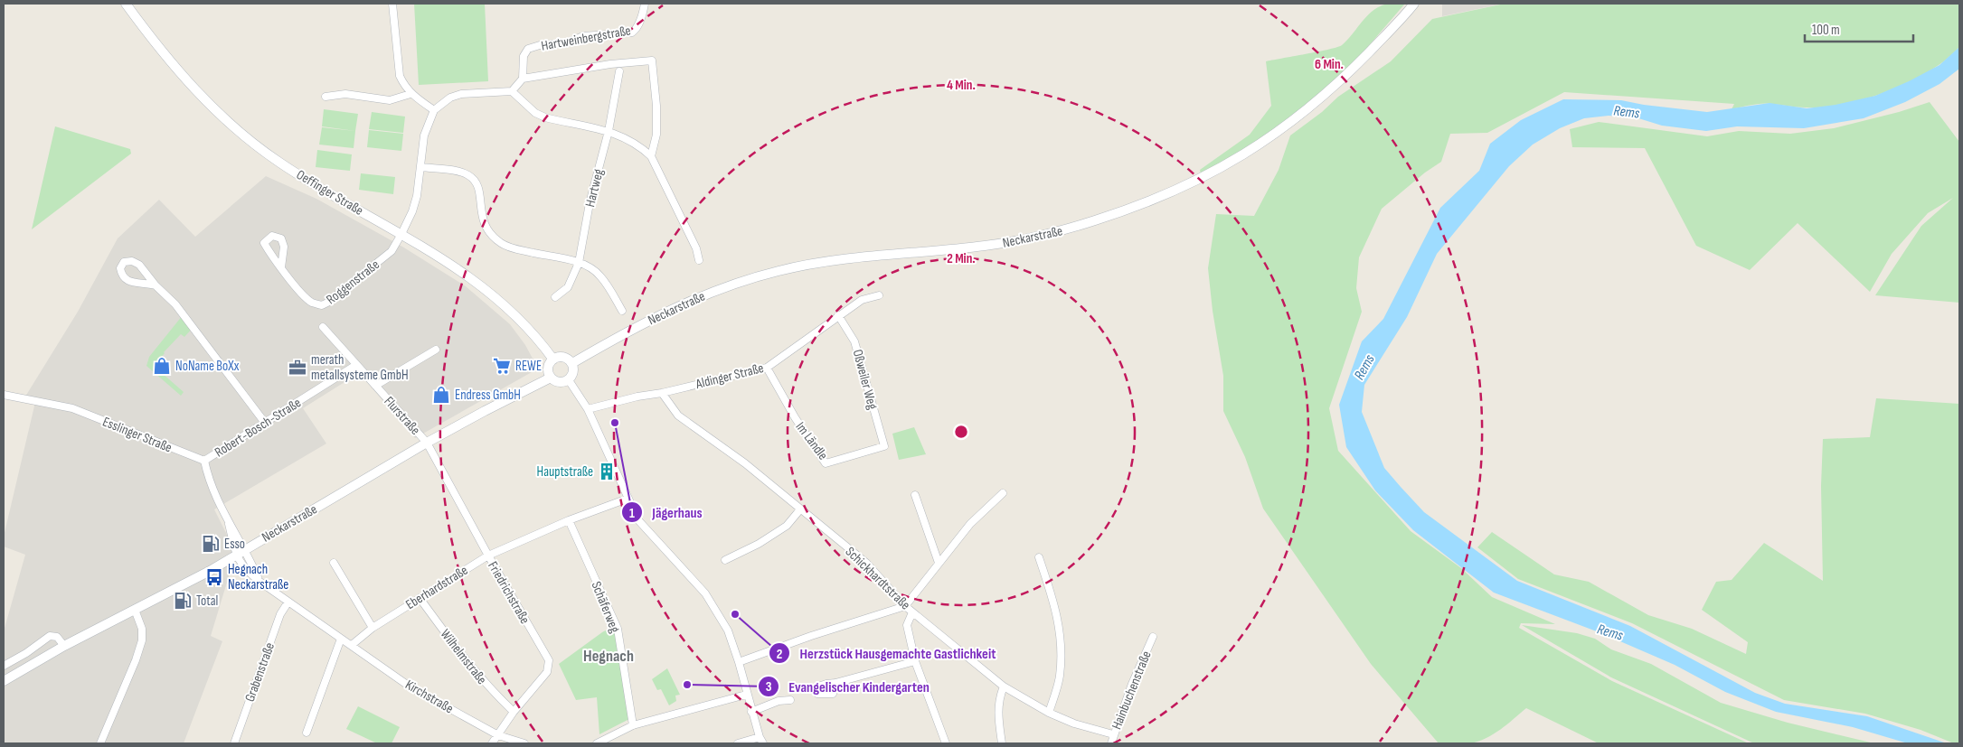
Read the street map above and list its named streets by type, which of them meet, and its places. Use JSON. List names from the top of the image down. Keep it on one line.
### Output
{"streets":{"main road":["Oeffinger Straße","Neckarstraße"],"street":["Hartweinbergstraße","Hartweg","Roggenstraße","Aldinger Straße","Oßweiler Weg","Flurstraße","Robert-Bosch-Straße","Esslinger Straße","Im Ländle","Schickhardtstraße","Eberhardstraße","Friedrichstraße","Schäferweg","Wilhelmstraße","Grabenstraße","Hainbuchenstraße","Kirchstraße"]},"crossings":[["Oeffinger Straße","Neckarstraße"],["Oeffinger Straße","Roggenstraße"],["Neckarstraße","Flurstraße"],["Neckarstraße","Friedrichstraße"],["Neckarstraße","Kirchstraße"],["Aldinger Straße","Oßweiler Weg"],["Aldinger Straße","Im Ländle"],["Aldinger Straße","Schickhardtstraße"],["Oßweiler Weg","Im Ländle"],["Flurstraße","Robert-Bosch-Straße"],["Flurstraße","Friedrichstraße"],["Robert-Bosch-Straße","Esslinger Straße"],["Schickhardtstraße","Hainbuchenstraße"],["Eberhardstraße","Friedrichstraße"],["Eberhardstraße","Schäferweg"],["Eberhardstraße","Wilhelmstraße"],["Eberhardstraße","Kirchstraße"],["Friedrichstraße","Wilhelmstraße"],["Friedrichstraße","Kirchstraße"],["Grabenstraße","Kirchstraße"]],"districts":["Hegnach"],"water":["Rems"],"places":{"shop":["NoName BoXx","Endress GmbH"],"supermarket":["REWE"],"office":["merath metallsysteme GmbH"],"other":["Jägerhaus","Herzstück Hausgemachte Gastlichkeit","Evangelischer Kindergarten"],"building":["Hauptstraße"],"fuel station":["Esso","Total"],"bus stop":["Hegnach Neckarstraße"]},"scale_bar":"100 m","rings":["6 Min.","4 Min.","2 Min."]}
